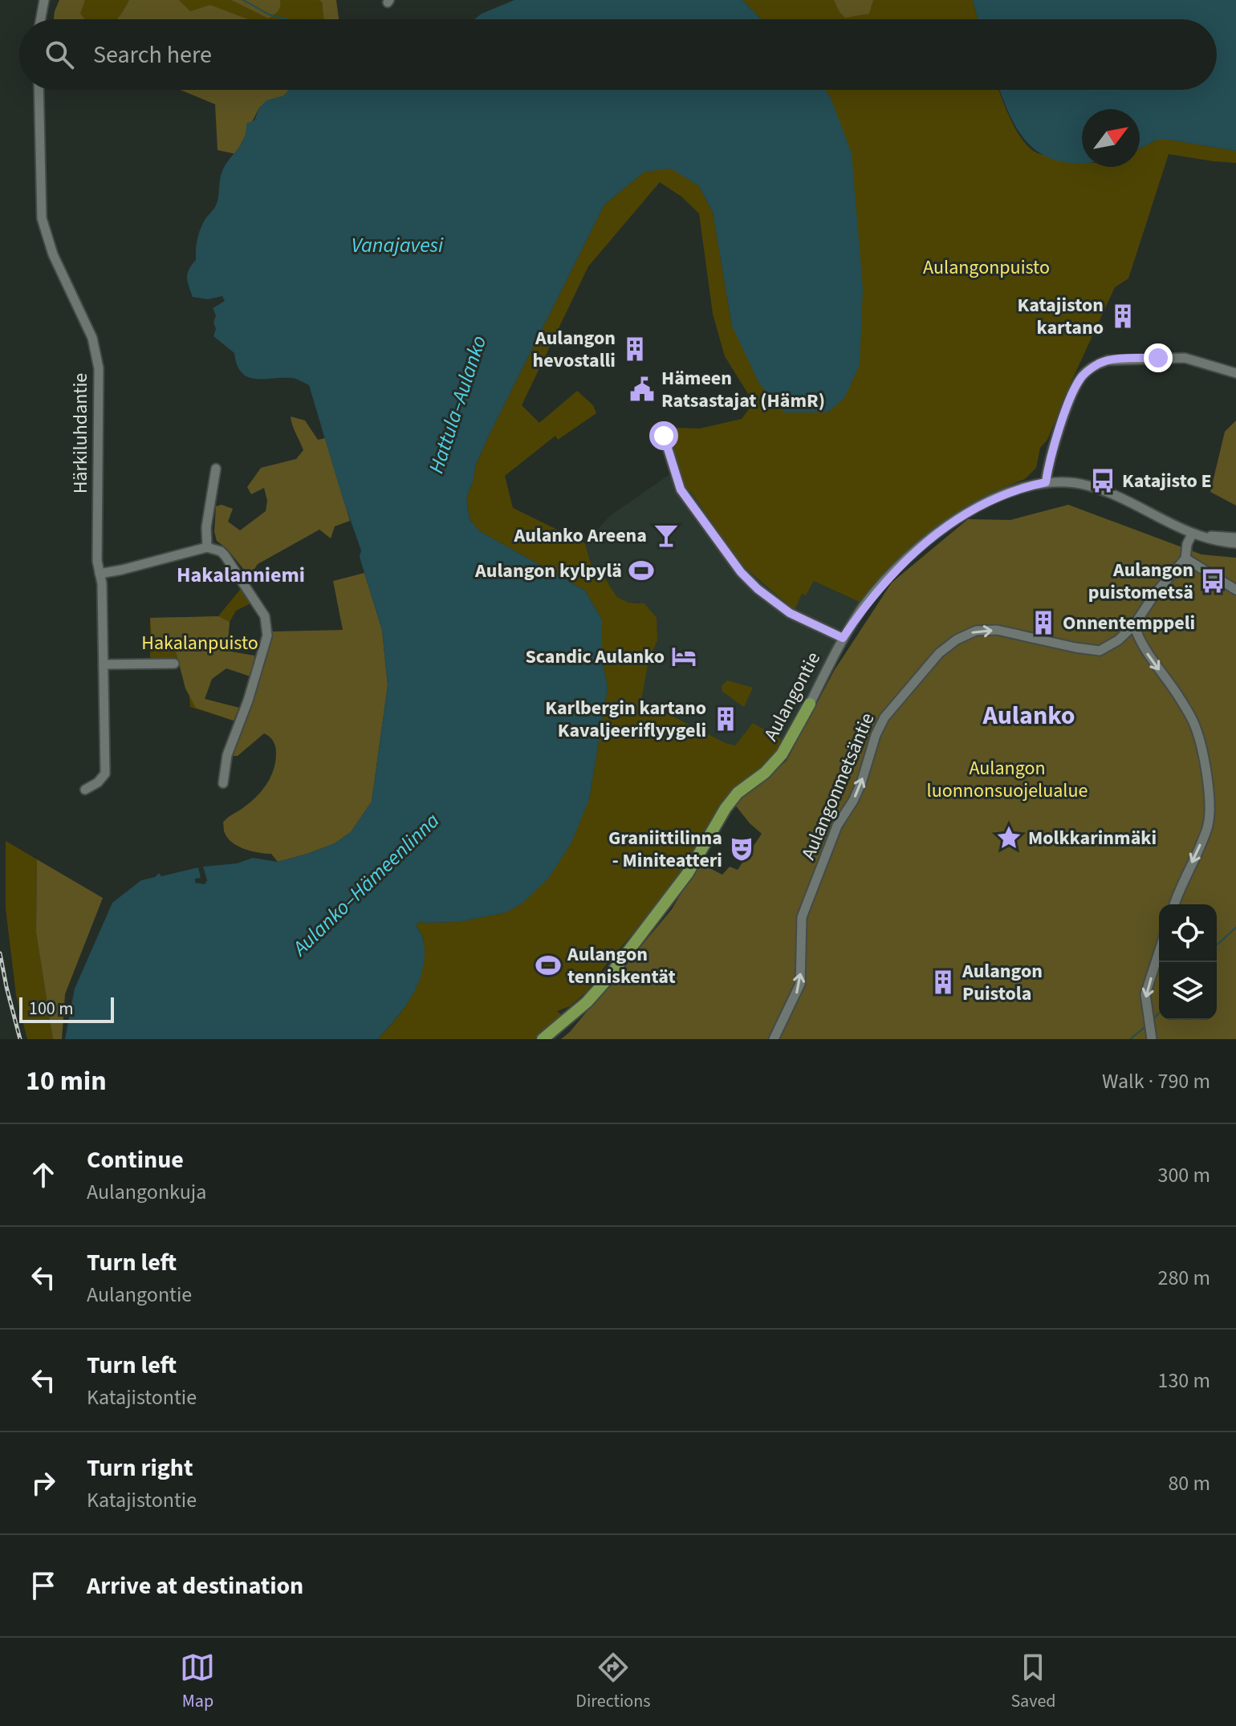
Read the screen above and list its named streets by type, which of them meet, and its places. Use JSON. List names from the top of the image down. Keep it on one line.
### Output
{"streets":{"main road":["Aulangontie"],"street":["Härkiluhdantie","Aulangonmetsäntie"]},"one_way":["Aulangonmetsäntie"],"districts":["Hakalanniemi","Aulanko"],"water":["Vanajavesi","Hattula–Aulanko","Aulanko–Hämeenlinna"],"parks":["Aulangonpuisto","Hakalanpuisto","Aulangon luonnonsuojelualue"],"places":{"building":["Katajiston kartano","Aulangon hevostalli","Onnentemppeli","Karlbergin kartano Kavaljeeriflyygeli","Aulangon Puistola"],"public building":["Hämeen Ratsastajat (HämR)"],"bus stop":["Katajisto E","Aulangon puistometsä"],"bar":["Aulanko Areena"],"sports":["Aulangon kylpylä","Aulangon tenniskentät"],"hotel":["Scandic Aulanko"],"place":["Molkkarinmäki"],"theatre":["Graniittilinna - Miniteatteri"]},"scale_bar":"100 m","north":"top right","page":{"search":"Search here","scale":"100 m","heading":["10 min","Walk · 790 m"],"list":[["Continue","Aulangonkuja","300 m"],["Turn left","Aulangontie","280 m"],["Turn left","Katajistontie","130 m"],["Turn right","Katajistontie","80 m"],"Arrive at destination"],"nav":["Map","Directions","Saved"]}}
